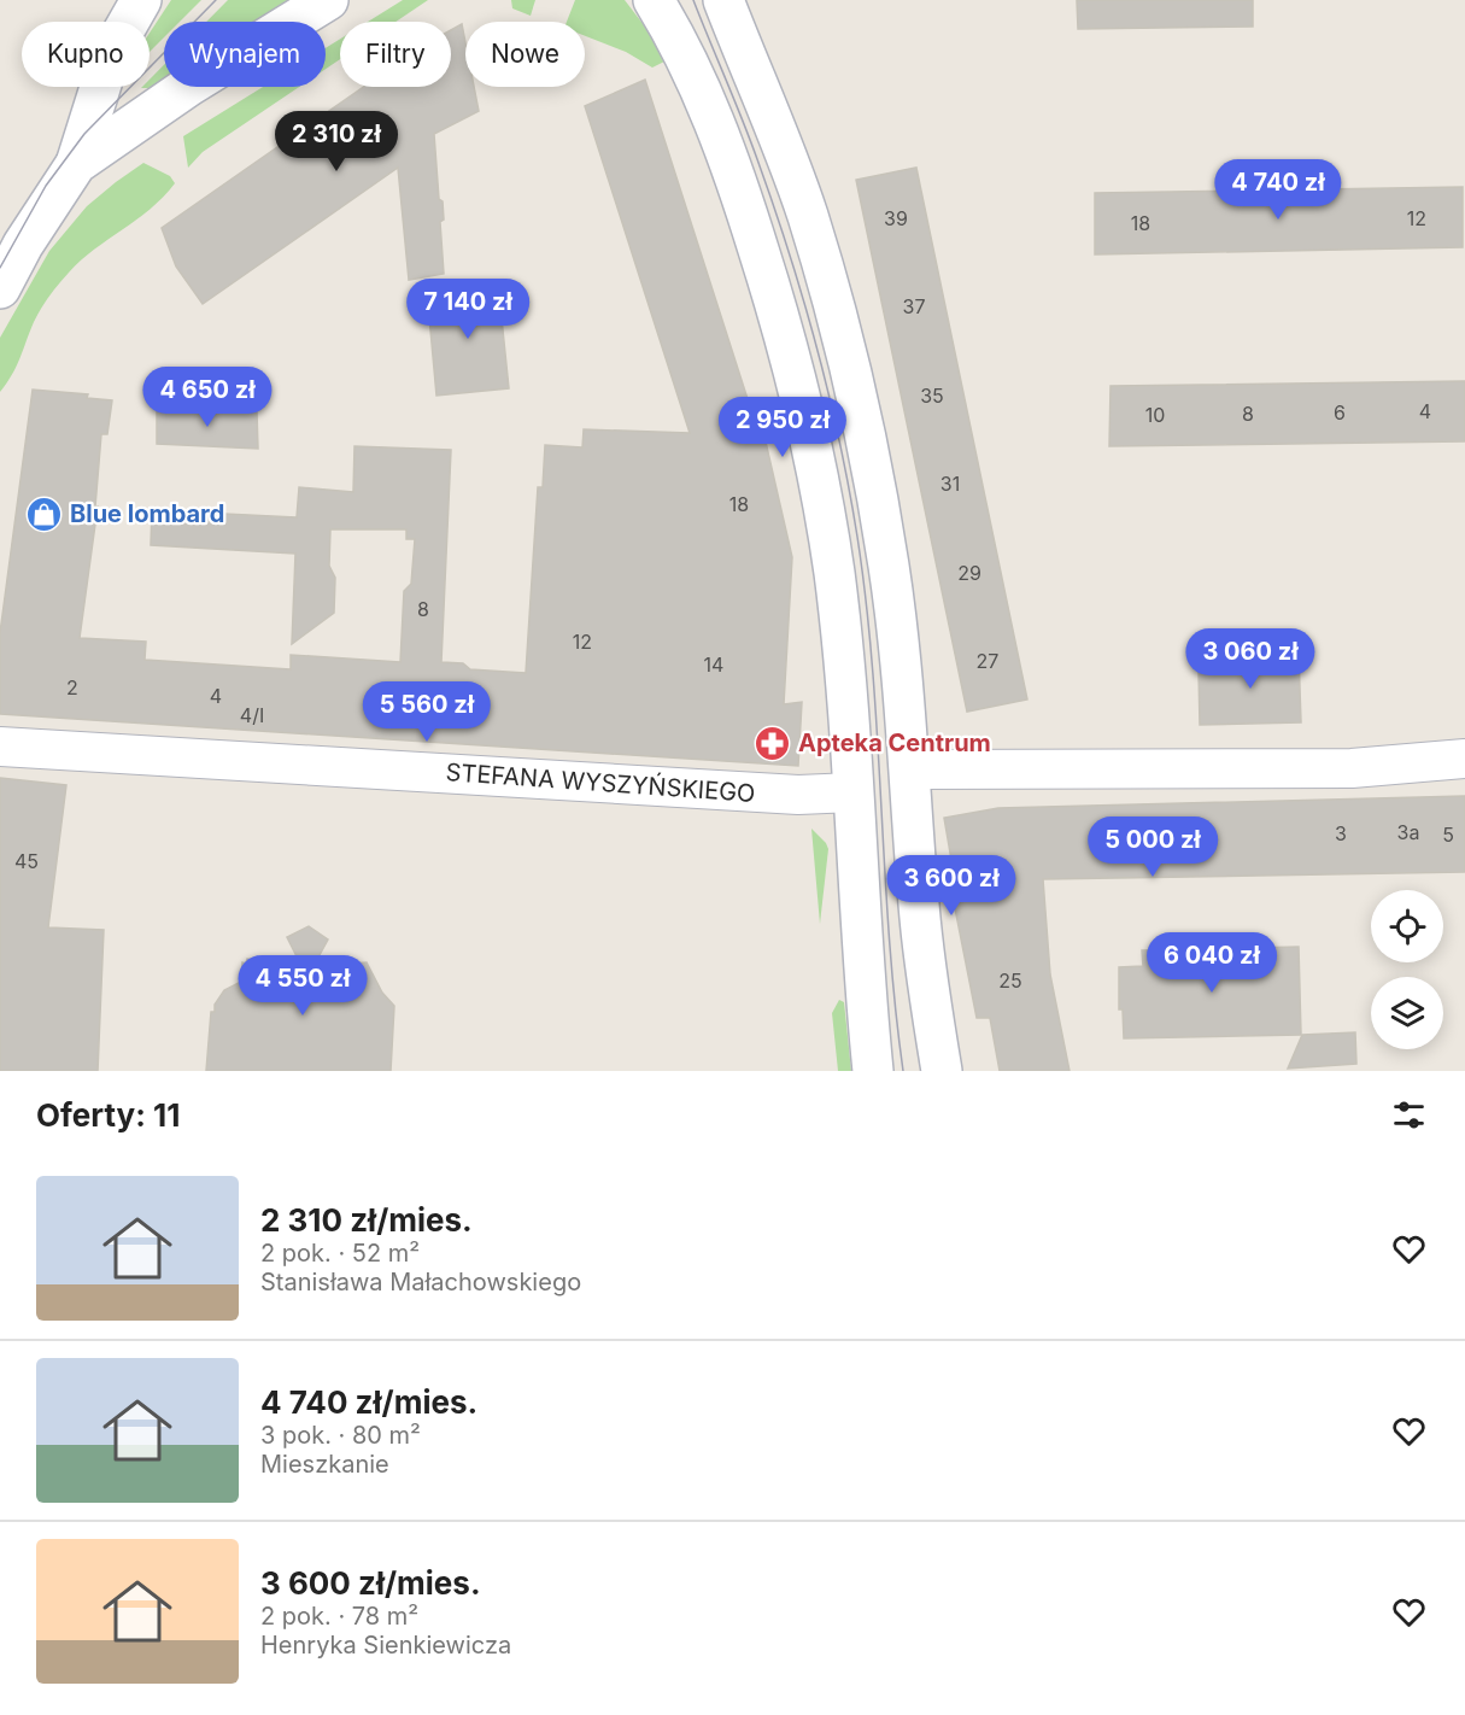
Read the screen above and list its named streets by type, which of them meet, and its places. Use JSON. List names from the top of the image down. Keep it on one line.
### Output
{"streets":{"street":["STEFANA WYSZYŃSKIEGO"]},"places":{"shop":["Blue lombard"],"pharmacy":["Apteka Centrum"]},"house_numbers":["39","12","18","37","35","4","6","8","10","31","18","29","8","12","27","14","2","4","4/I","3a","3","5","45","25"],"page":{"chip":["Kupno","Wynajem","Filtry","Nowe"],"price":["2 310 zł","4 740 zł","7 140 zł","4 650 zł","2 950 zł","3 060 zł","5 560 zł","5 000 zł","3 600 zł","6 040 zł","4 550 zł"],"heading":"Oferty: 11","list":[{"name":"2 310 zł/mies.","note":"2 pok. · 52 m² · Stanisława Małachowskiego"},{"name":"4 740 zł/mies.","note":"3 pok. · 80 m² · Mieszkanie"},{"name":"3 600 zł/mies.","note":"2 pok. · 78 m² · Henryka Sienkiewicza"}]}}
